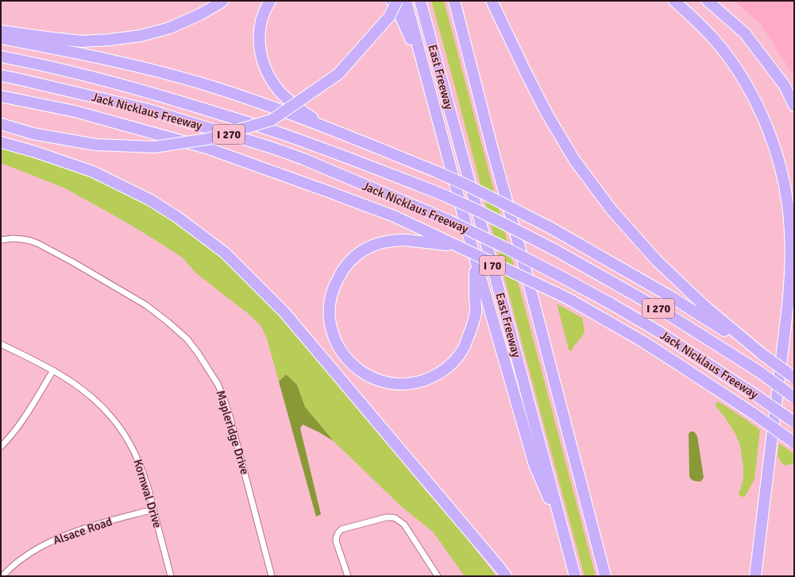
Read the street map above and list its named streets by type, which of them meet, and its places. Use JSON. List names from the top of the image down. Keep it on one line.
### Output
{"streets":{"highway":["East Freeway","Jack Nicklaus Freeway","I 270","I 70"],"street":["Mapleridge Drive","Kornwal Drive","Alsace Road"]},"crossings":[["Kornwal Drive","Alsace Road"]]}
